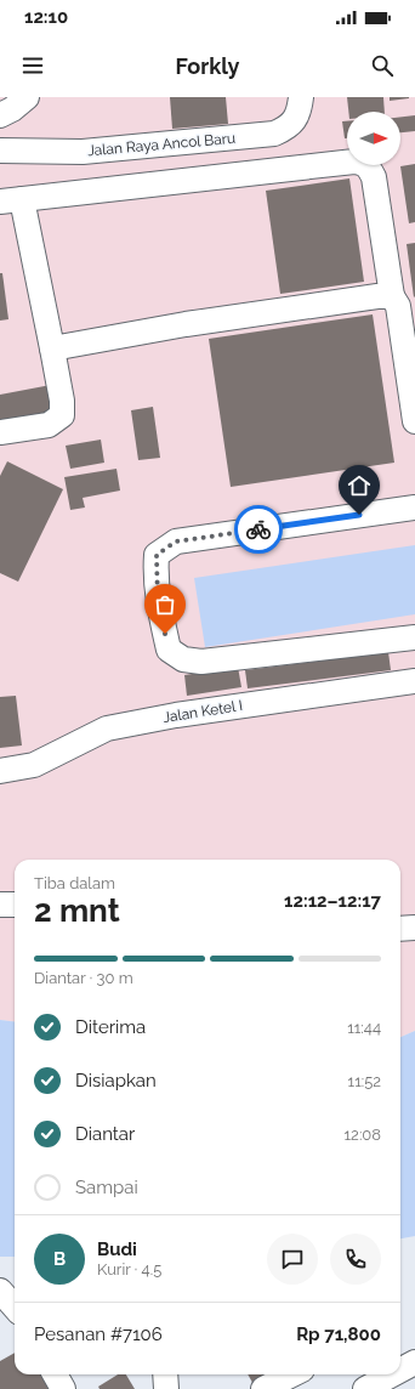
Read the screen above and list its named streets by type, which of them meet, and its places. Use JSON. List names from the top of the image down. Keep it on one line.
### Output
{"streets":{"lane":["Jalan Raya Ancol Baru","Jalan Ketel I"]},"north":"right","page":{"status":"12:10","header":"Forkly","heading":["2 mnt","Tiba dalam","12:12–12:17"],"panel":["Budi","Kurir · 4.5","Pesanan #7106","Rp 71,800"],"bar":"Diantar · 30 m","list":[["Diterima","11:44"],["Disiapkan","11:52"],["Diantar","12:08"],"Sampai"],"round":"B"}}
